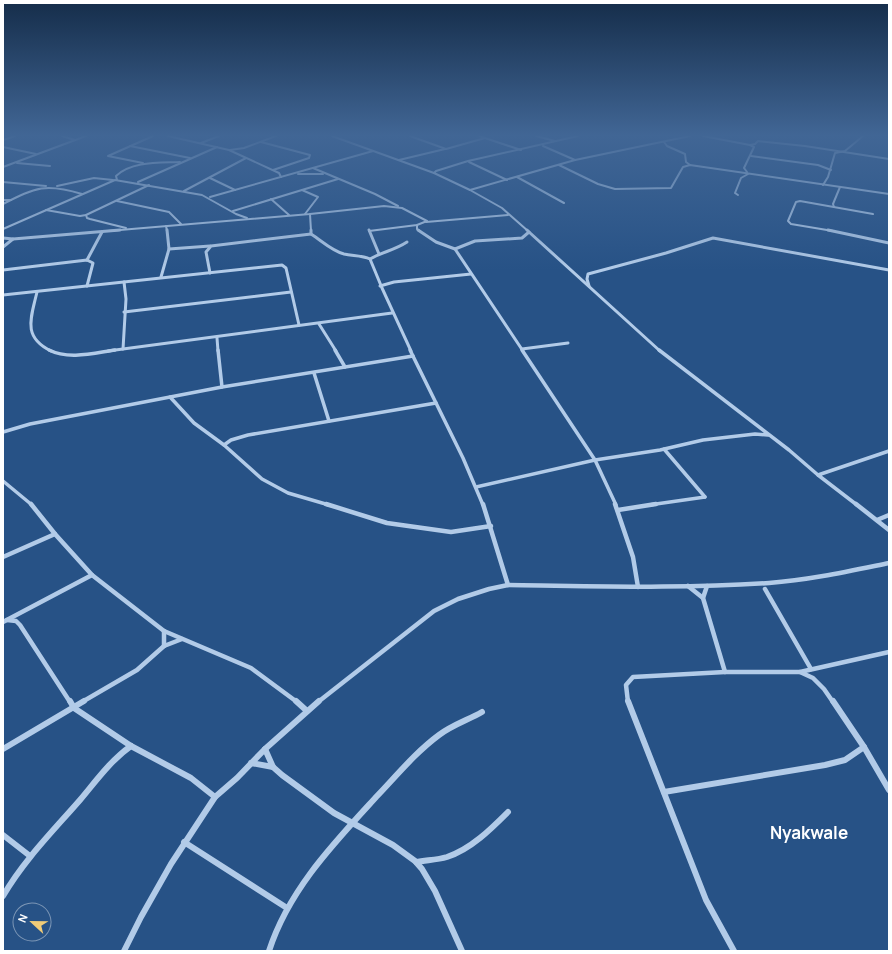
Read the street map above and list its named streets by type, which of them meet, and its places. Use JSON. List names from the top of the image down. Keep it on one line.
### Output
{"districts":["Nyakwale"],"north":"left"}
